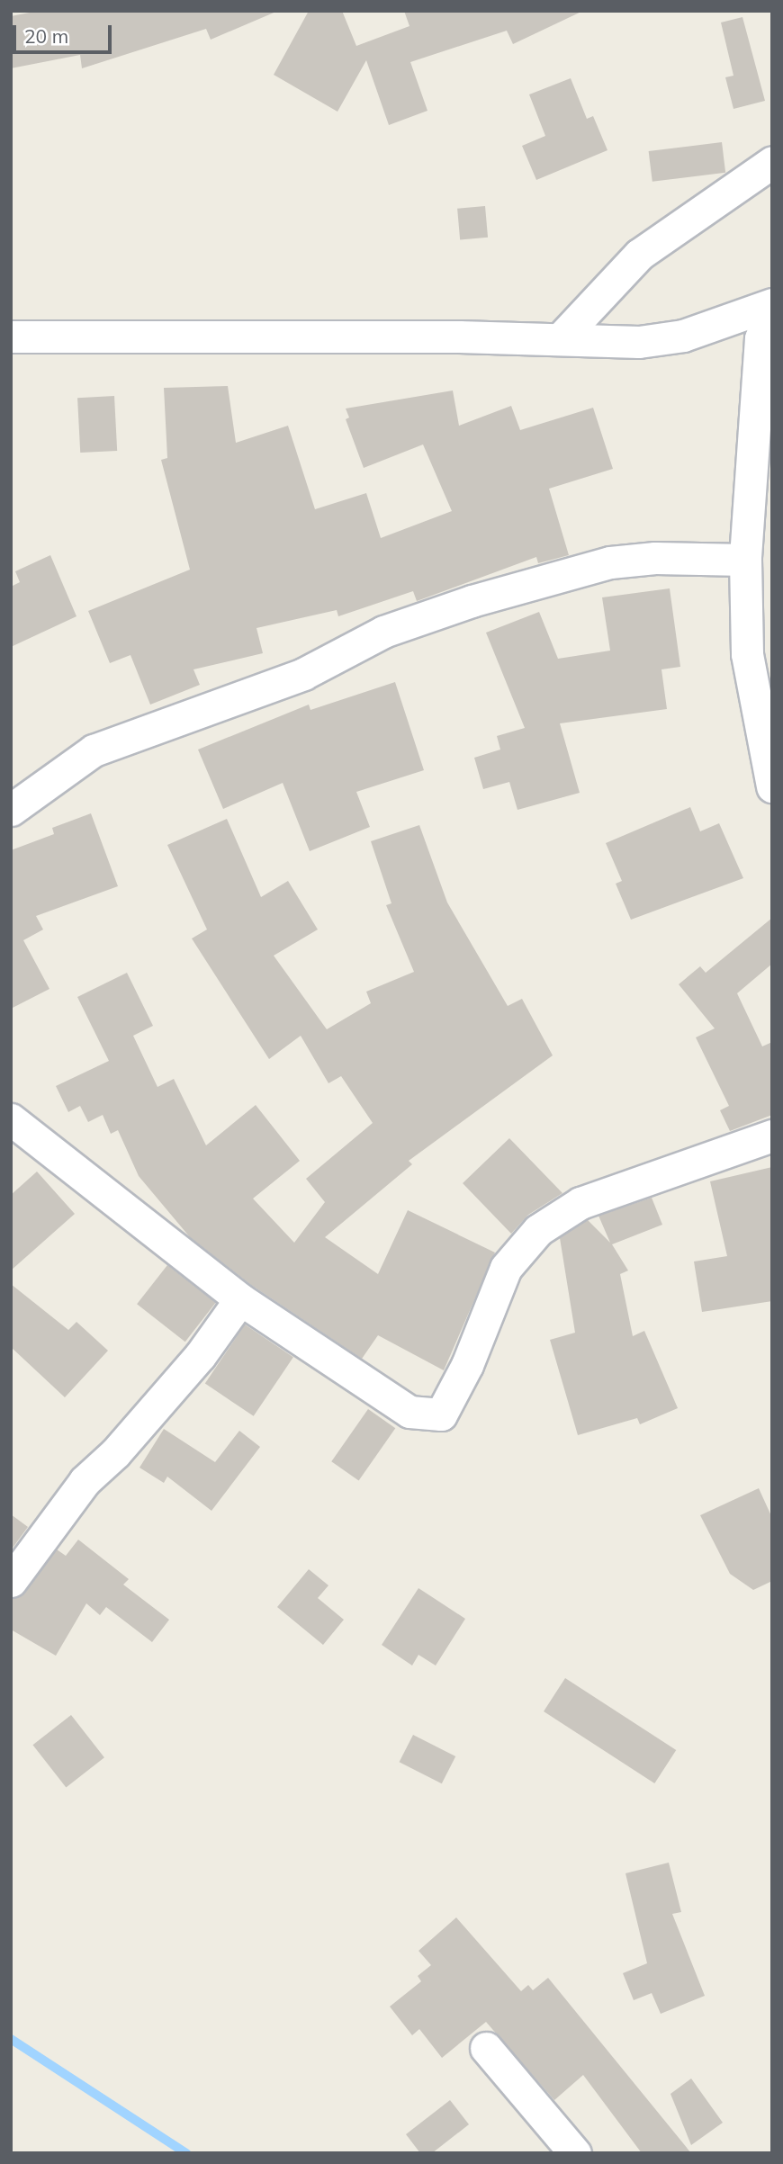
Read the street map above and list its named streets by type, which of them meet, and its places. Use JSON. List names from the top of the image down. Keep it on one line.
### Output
{"scale_bar":"20 m"}
